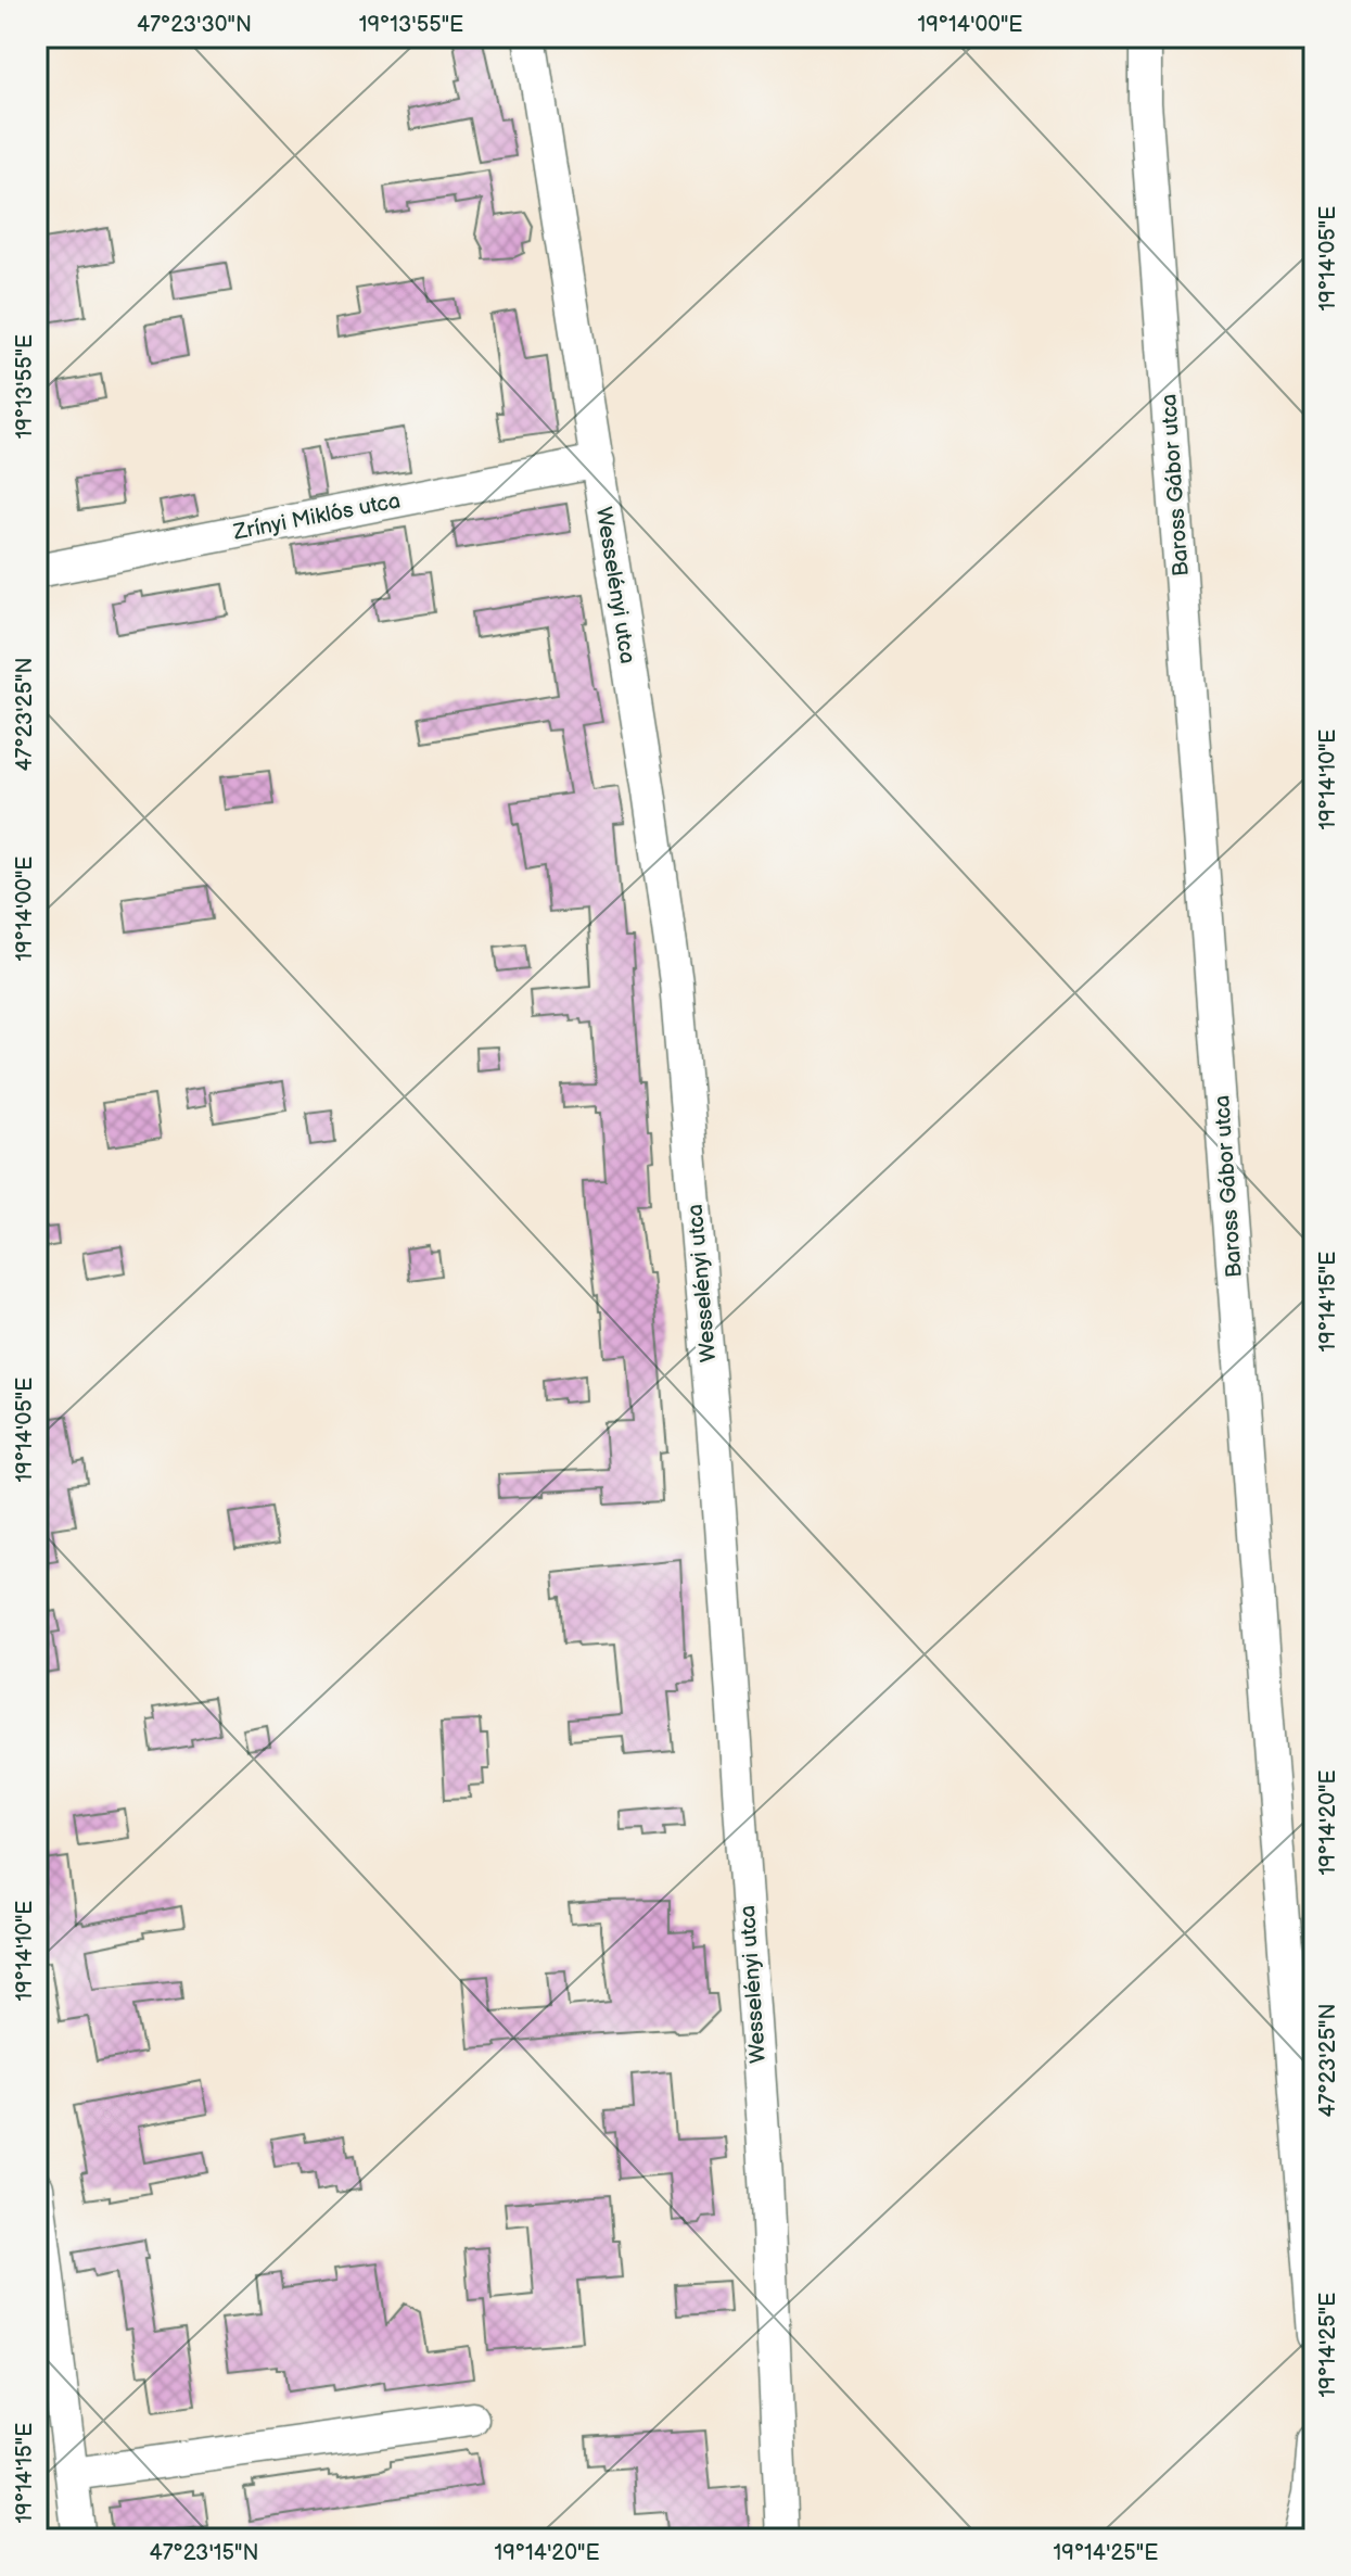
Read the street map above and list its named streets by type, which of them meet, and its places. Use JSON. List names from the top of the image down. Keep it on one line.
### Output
{"streets":{"street":["Baross Gábor utca","Zrínyi Miklós utca","Wesselényi utca"]},"crossings":[["Zrínyi Miklós utca","Wesselényi utca"]],"coordinates":["47°23'30\"N","19°13'55\"E","19°14'00\"E","19°14'05\"E","47°23'25\"N","19°14'10\"E","19°14'15\"E","19°14'20\"E","19°14'25\"E","47°23'15\"N"]}
